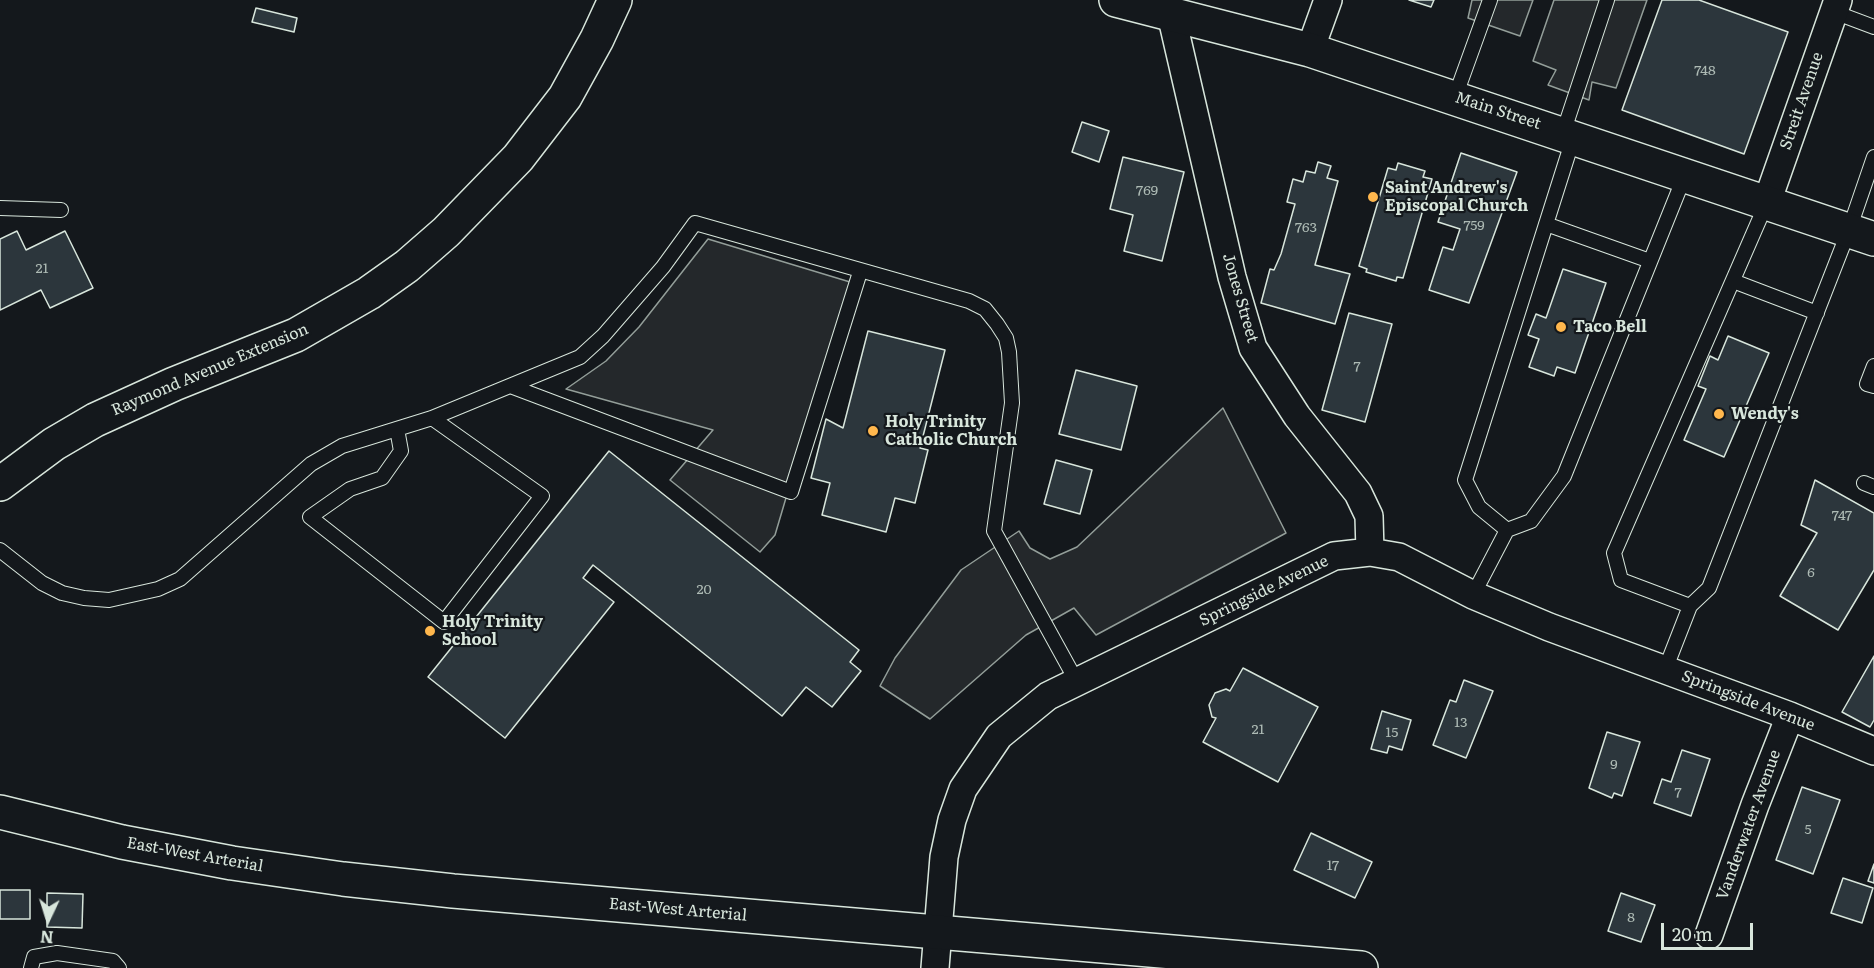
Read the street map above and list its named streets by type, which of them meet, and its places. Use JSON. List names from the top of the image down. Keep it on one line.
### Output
{"streets":{"main road":["Main Street","Raymond Avenue Extension","East-West Arterial"],"street":["Streit Avenue","Jones Street","Springside Avenue","Vanderwater Avenue"]},"crossings":[["Streit Avenue","Main Street"],["Main Street","Jones Street"],["Jones Street","Springside Avenue"],["Springside Avenue","Vanderwater Avenue"],["Springside Avenue","East-West Arterial"]],"places":["Saint Andrew's Episcopal Church","Taco Bell","Wendy's","Holy Trinity Catholic Church","Holy Trinity School"],"house_numbers":["748","769","759","763","21","7","747","6","20","13","21","15","9","7","5","17","8"],"scale_bar":"20 m","north":"bottom"}
